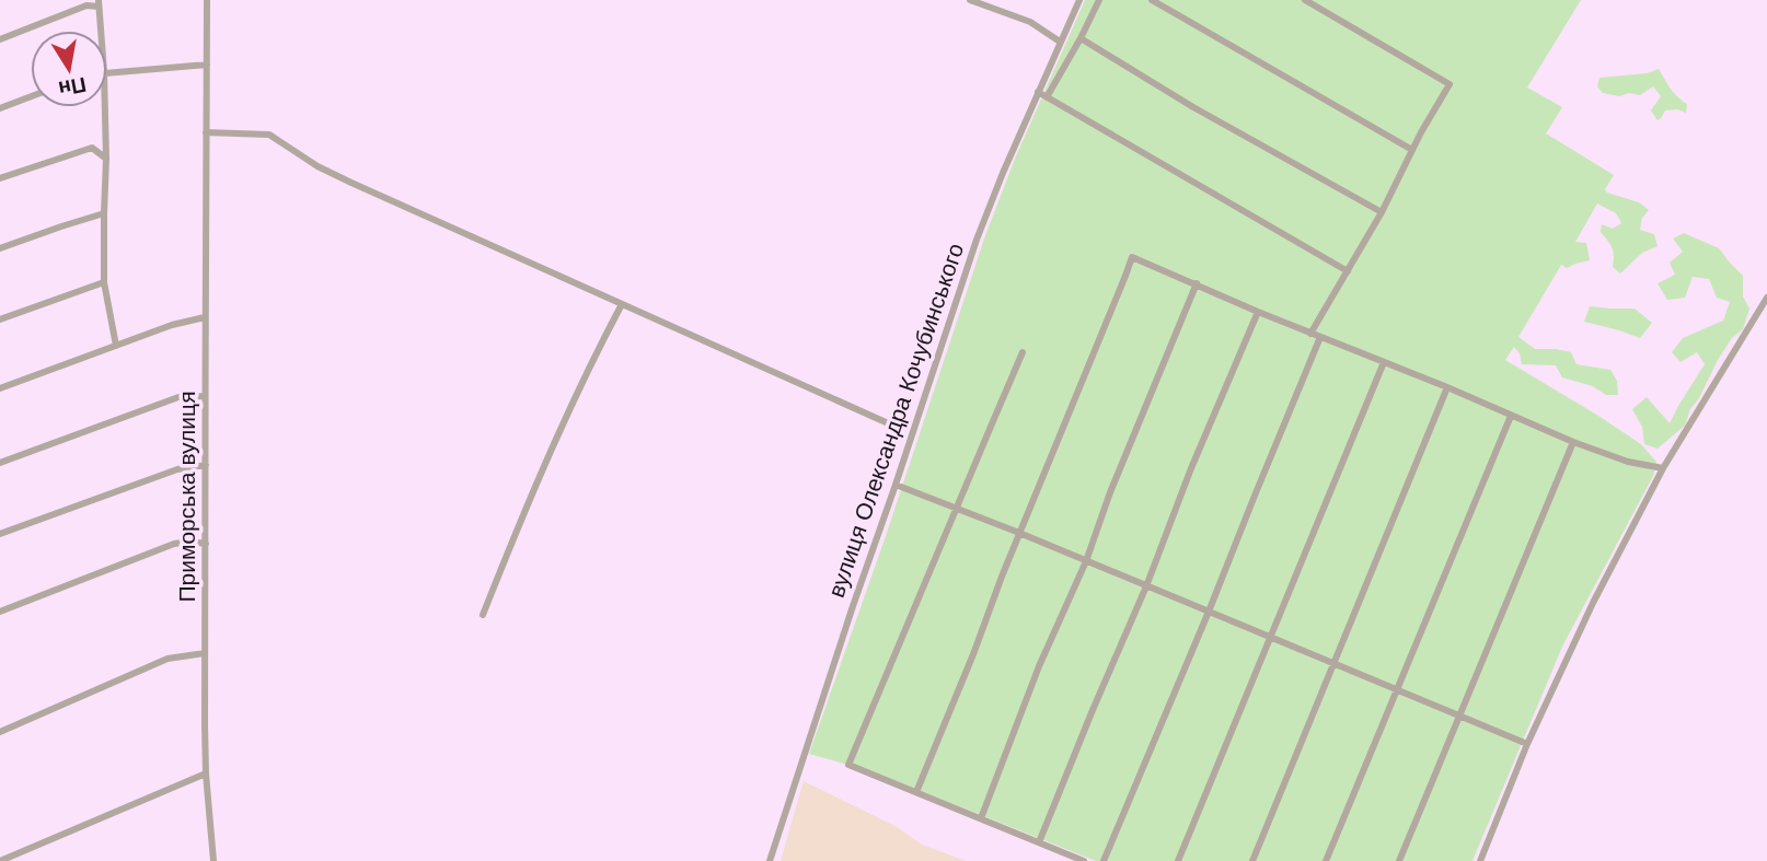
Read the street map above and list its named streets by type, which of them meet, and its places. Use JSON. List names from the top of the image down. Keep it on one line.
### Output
{"streets":{"street":["вулиця Олександра Кочубинського","Приморська вулиця"]},"north":"bottom"}
